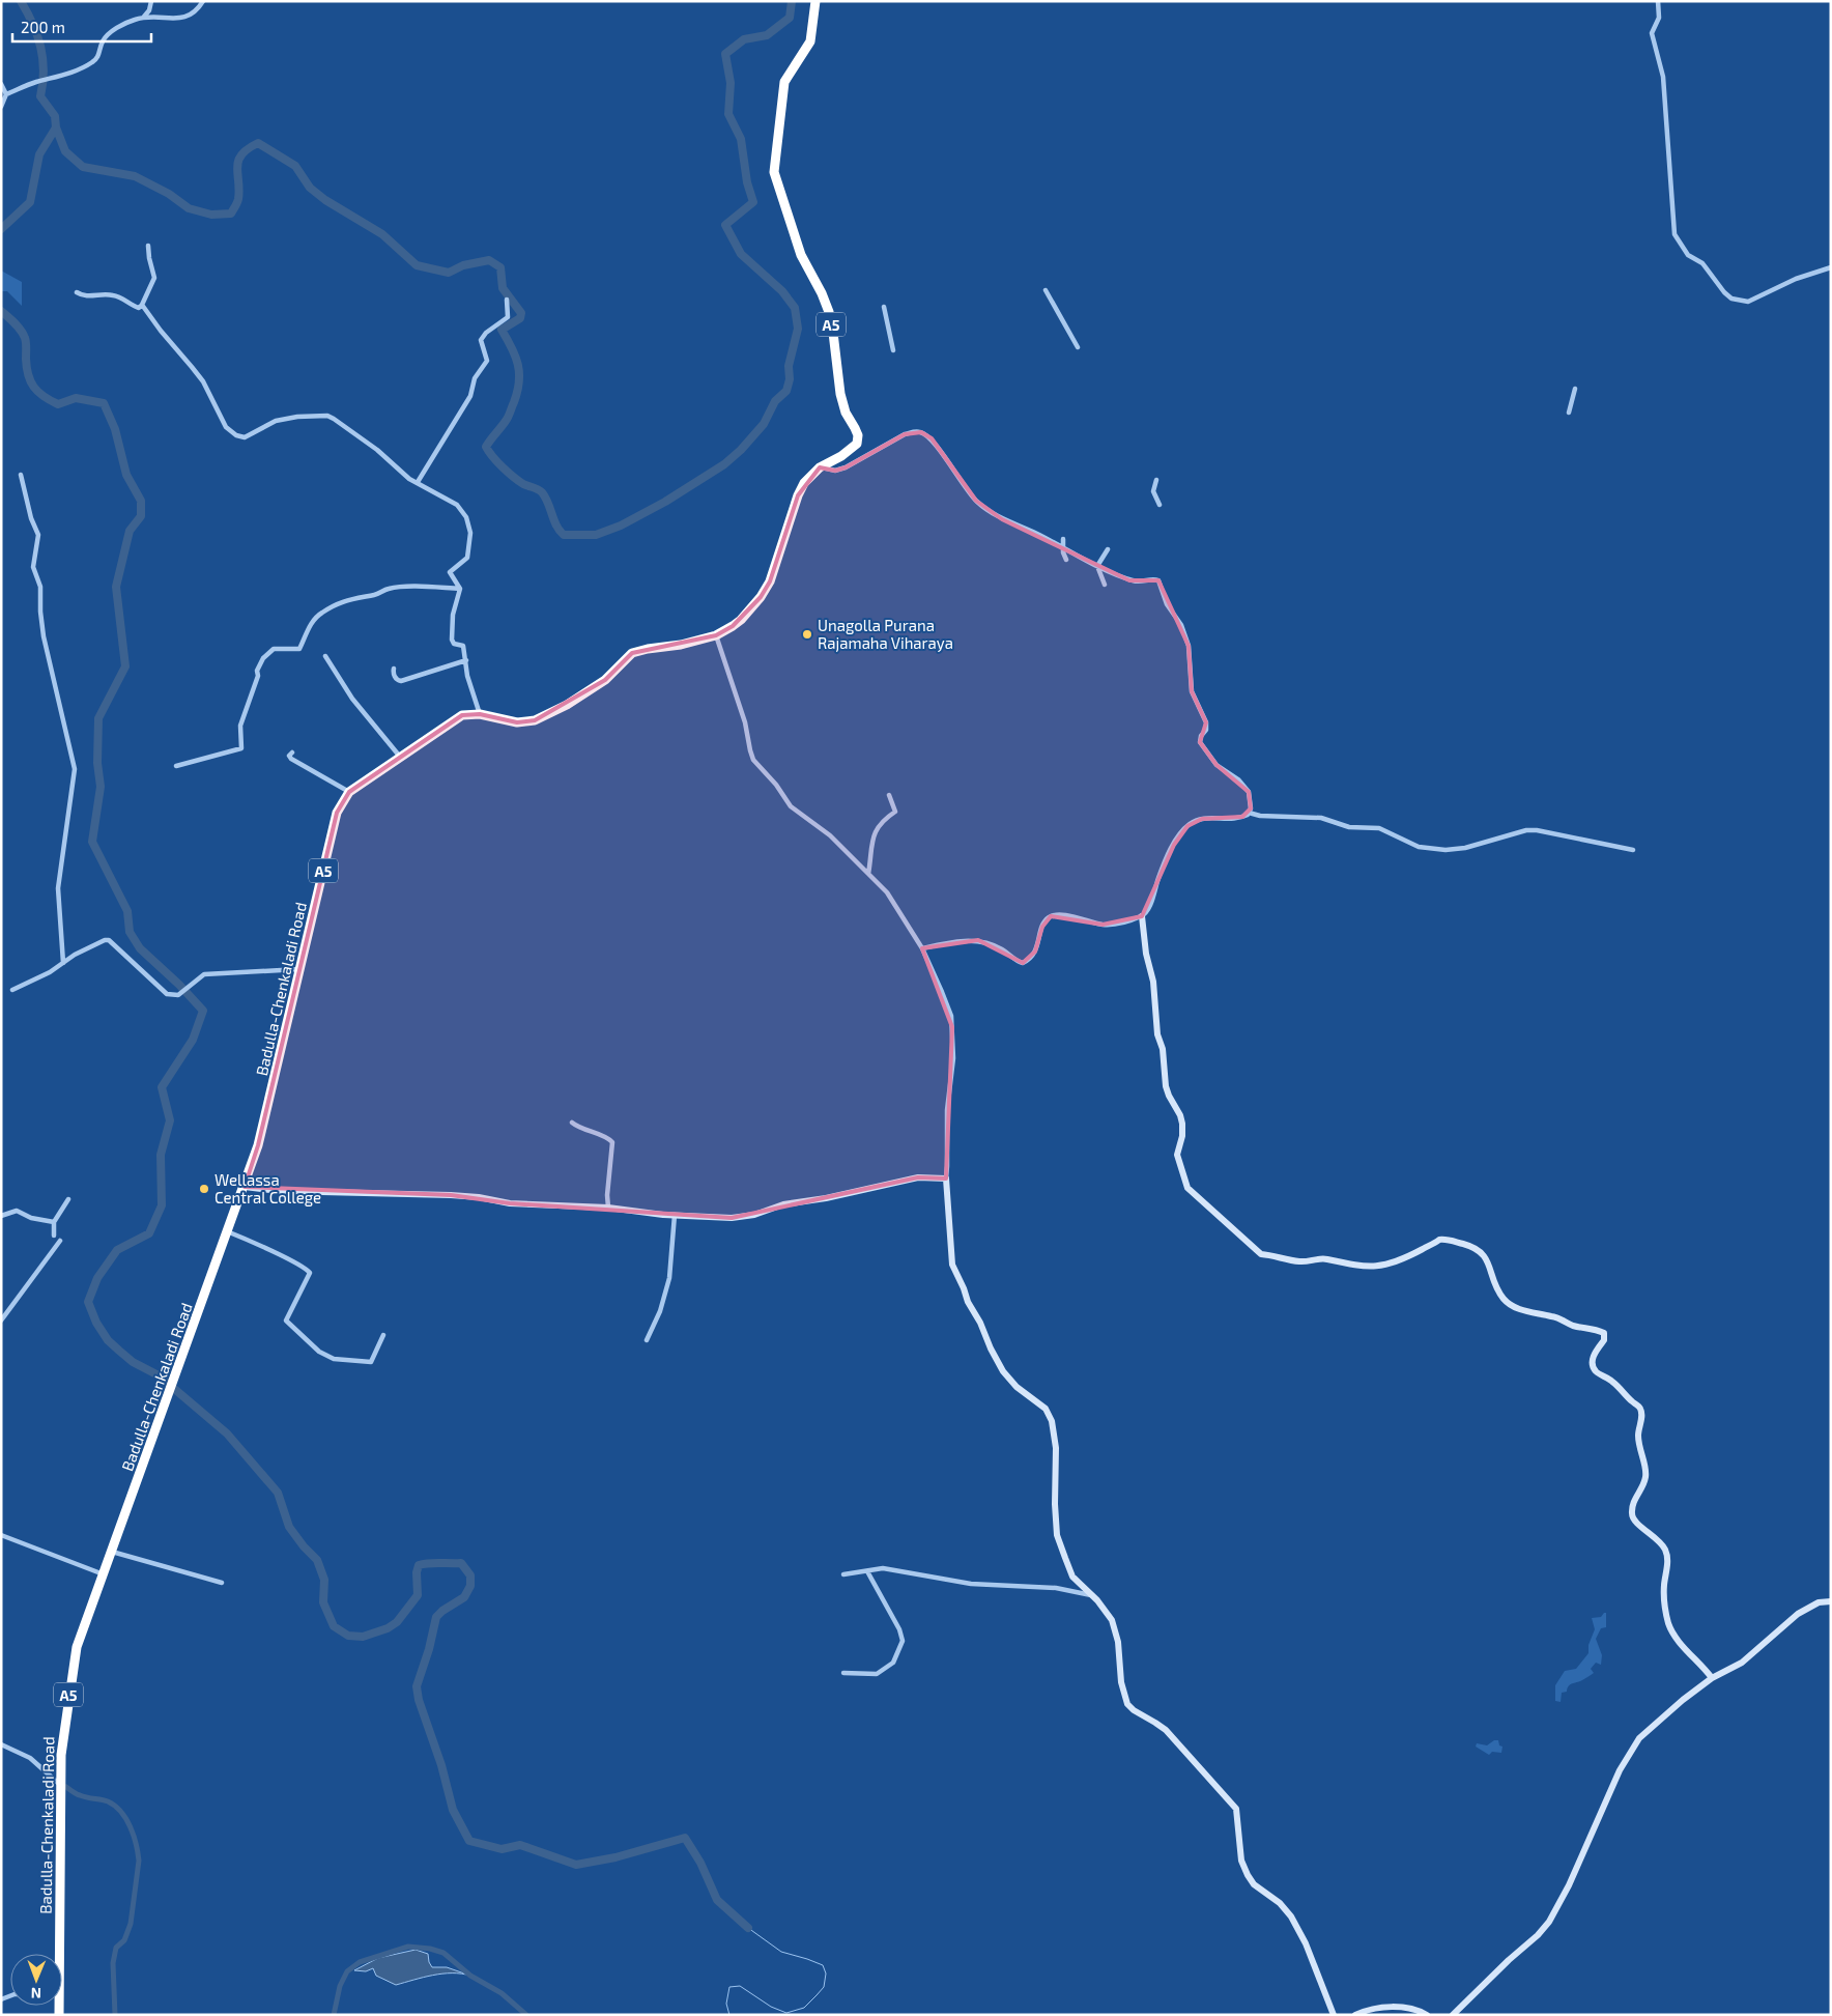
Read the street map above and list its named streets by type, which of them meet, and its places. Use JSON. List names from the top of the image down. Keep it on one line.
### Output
{"streets":{"highway":["A5","Badulla-Chenkaladi Road"]},"places":["Unagolla Purana Rajamaha Viharaya","Wellassa Central College"],"scale_bar":"200 m","north":"bottom"}
